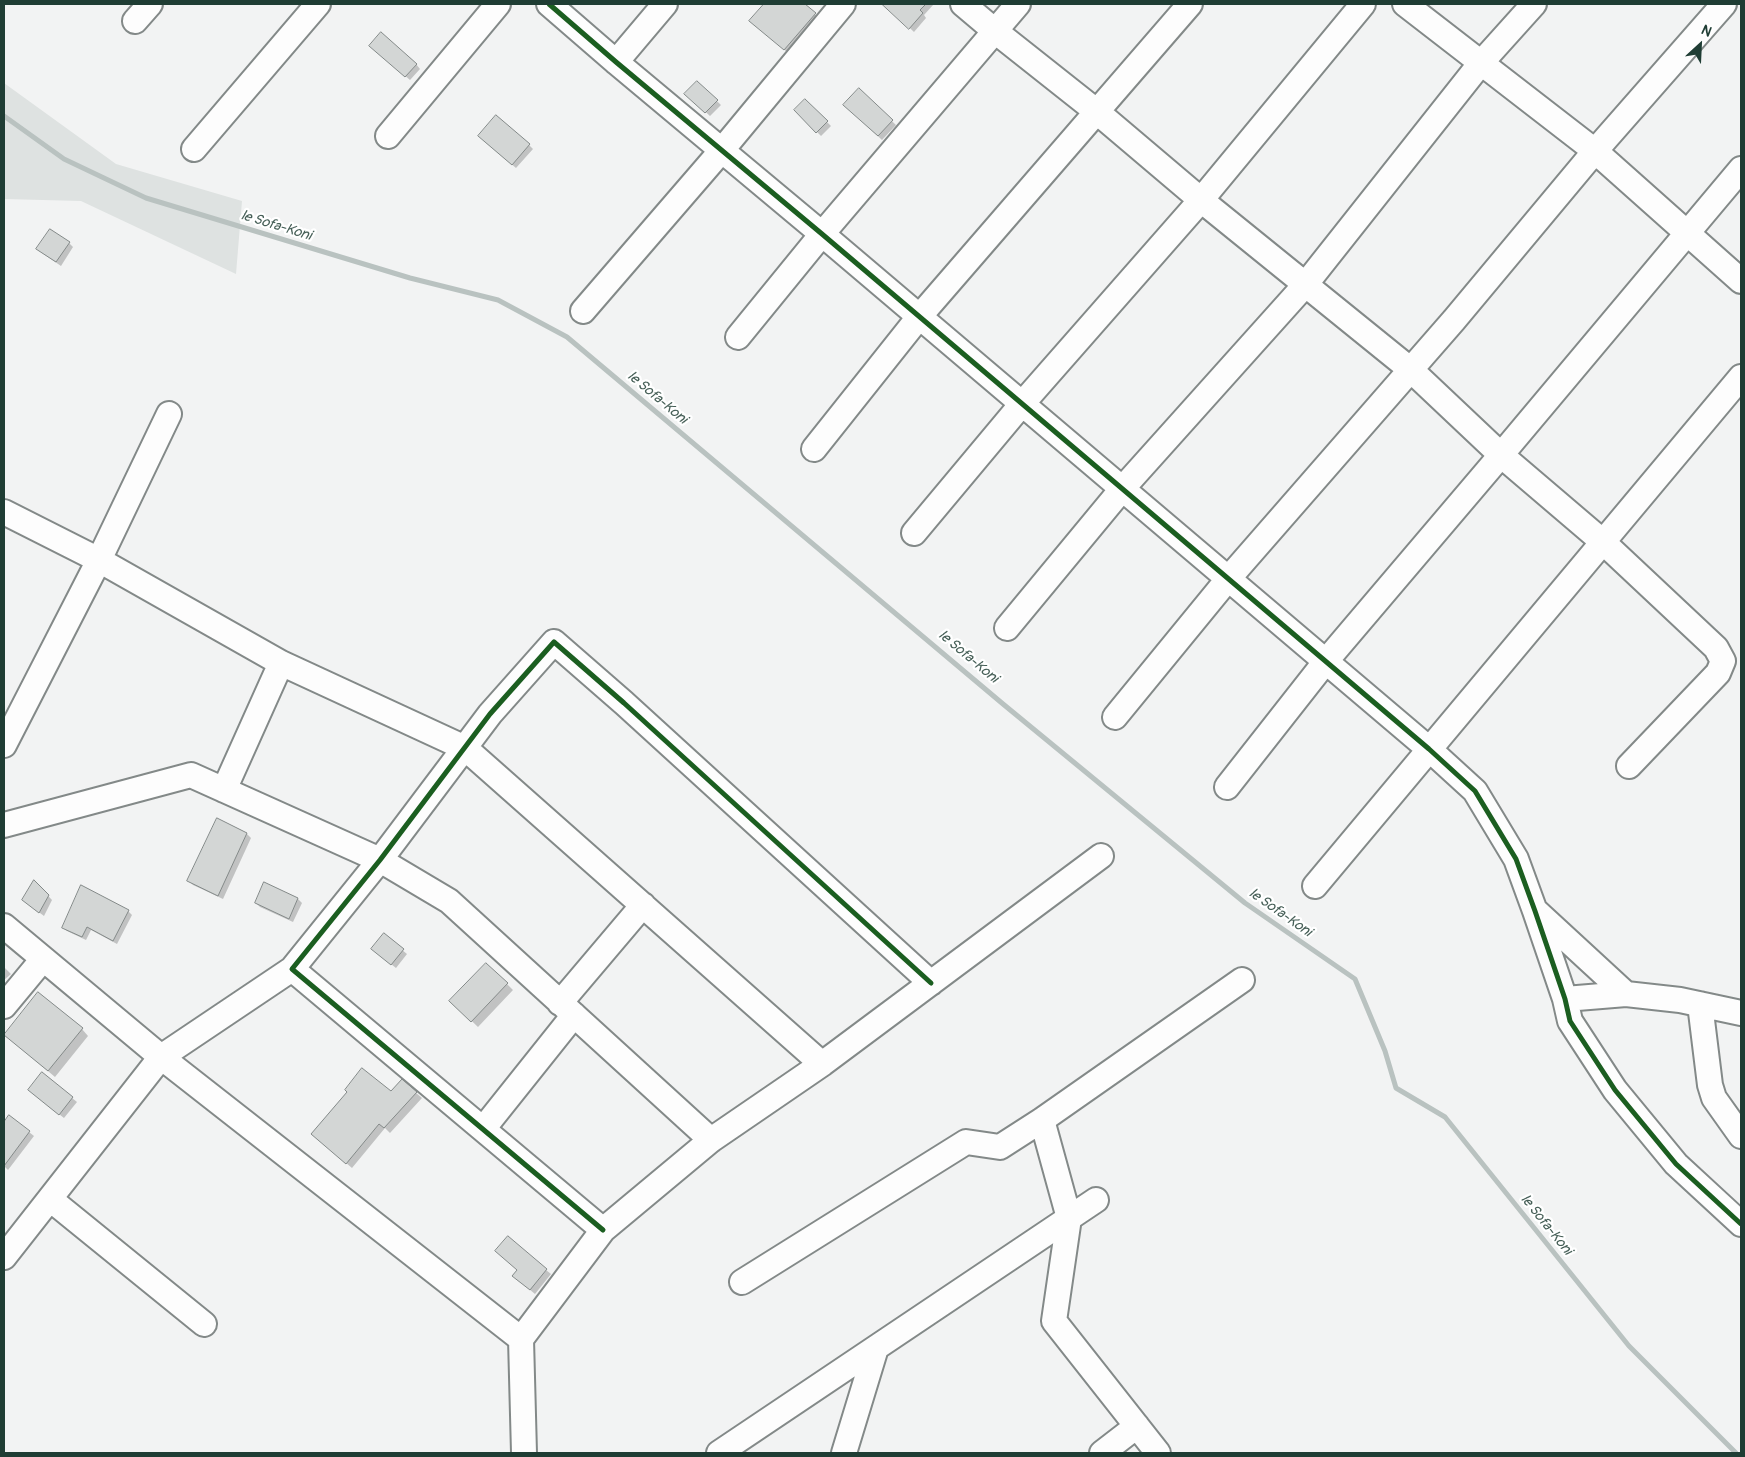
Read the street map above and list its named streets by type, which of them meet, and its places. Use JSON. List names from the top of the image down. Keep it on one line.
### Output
{"water":["le Sofa-Koni"],"north":"top right"}
